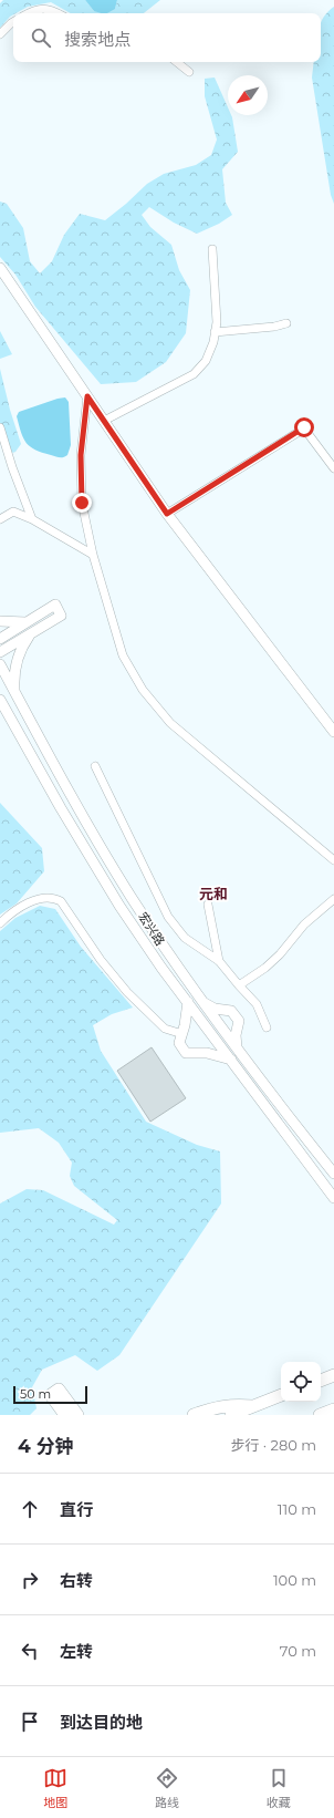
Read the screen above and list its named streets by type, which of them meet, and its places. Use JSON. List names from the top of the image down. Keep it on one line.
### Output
{"streets":{"street":["宏兴路"]},"districts":["元和"],"scale_bar":"50 m","north":"bottom left","page":{"search":"搜索地点","scale":"50 m","heading":["4 分钟","步行 · 280 m"],"list":[["直行","110 m"],["右转","100 m"],["左转","70 m"],"到达目的地"],"nav":["地图","路线","收藏"]}}
